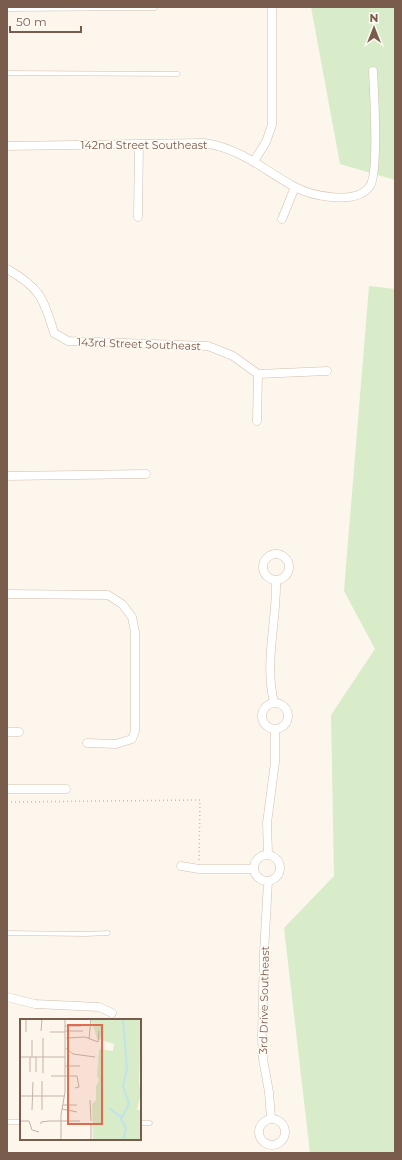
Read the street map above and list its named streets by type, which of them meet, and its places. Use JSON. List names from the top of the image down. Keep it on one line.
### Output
{"streets":{"street":["142nd Street Southeast","143rd Street Southeast","3rd Drive Southeast"]},"scale_bar":"50 m","north":"top"}
